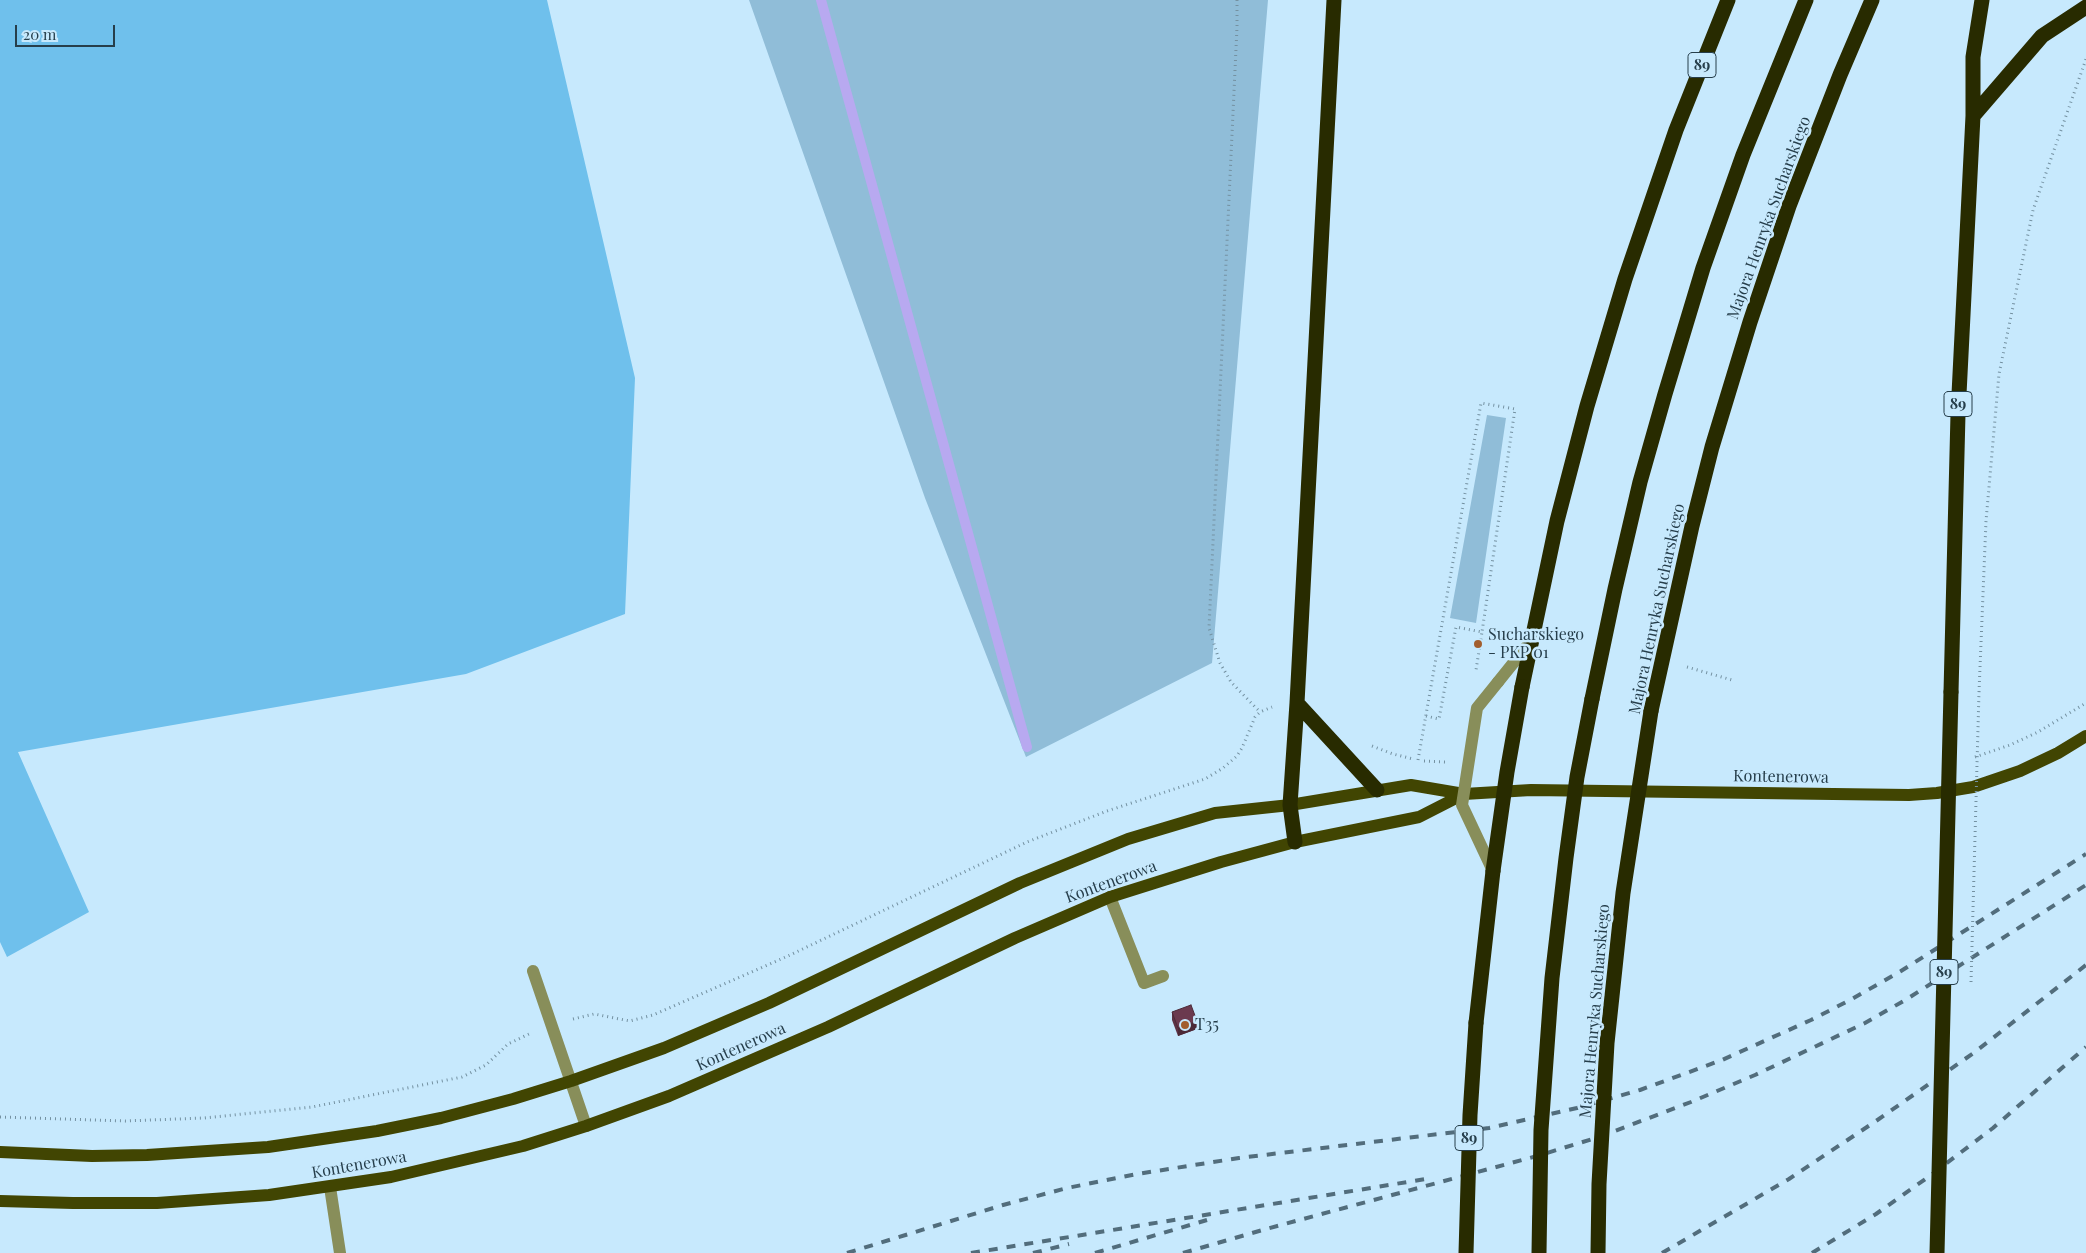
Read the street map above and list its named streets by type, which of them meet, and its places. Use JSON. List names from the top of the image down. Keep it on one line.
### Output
{"streets":{"highway":["89","Majora Henryka Sucharskiego"],"main road":["Kontenerowa"]},"places":["Sucharskiego - PKP 01","T35"],"scale_bar":"20 m"}
